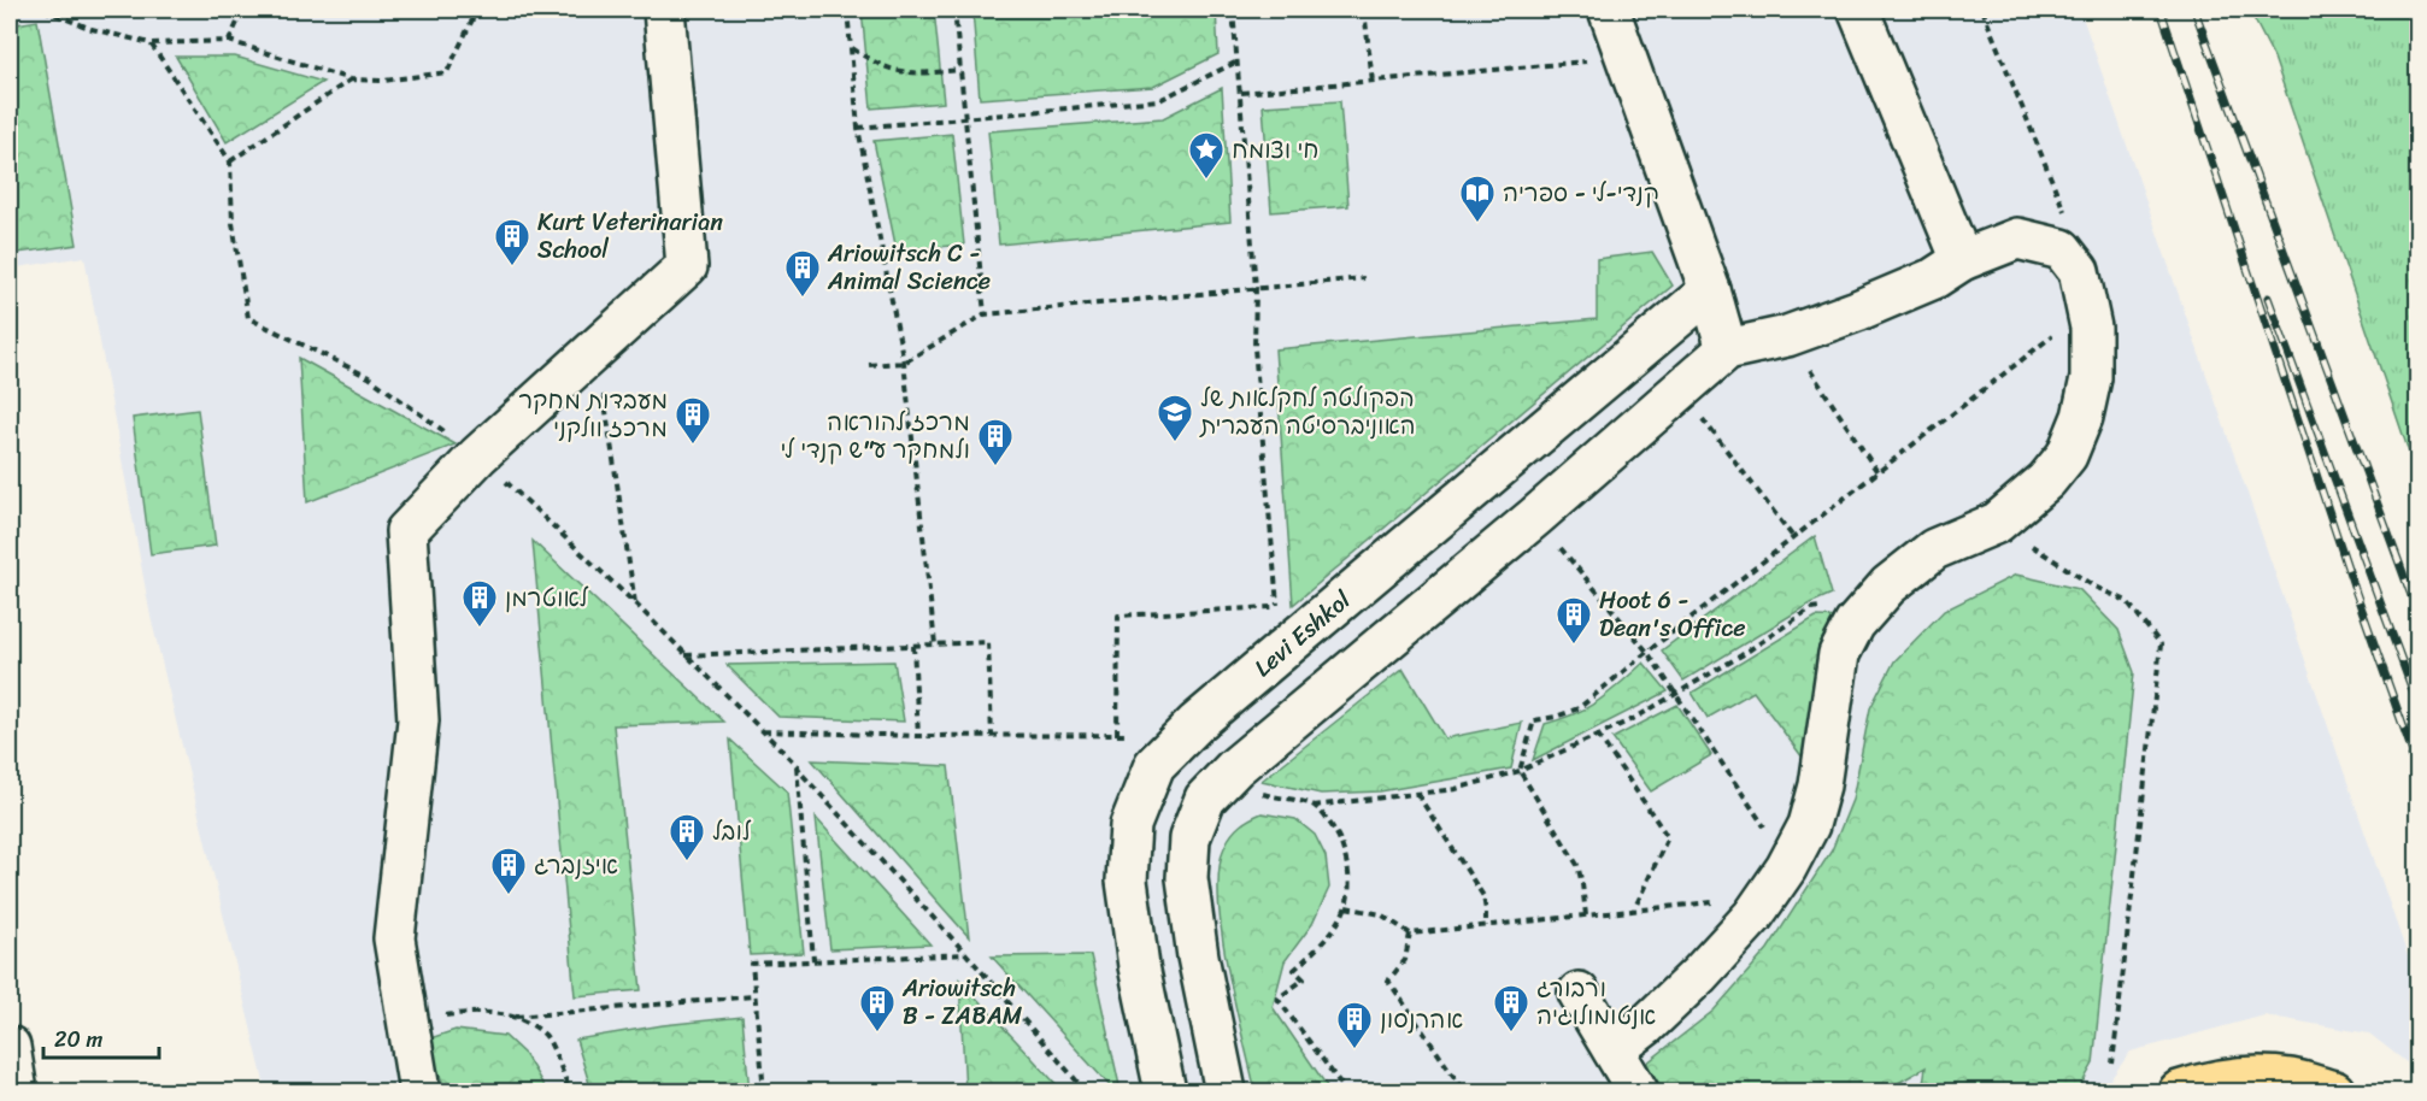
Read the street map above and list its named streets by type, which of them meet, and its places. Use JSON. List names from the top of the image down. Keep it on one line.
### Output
{"streets":{"street":["Levi Eshkol"]},"places":{"place":["חי וצומח"],"library":["קנדי-לי - ספריה"],"building":["Kurt Veterinarian School","Ariowitsch C - Animal Science","מעבדות מחקר מרכז וולקני","מרכז להוראה ולמחקר ע\"ש קנדי לי","לאוטרמן","Hoot 6 - Dean's Office","לובל","איזנברג","Ariowitsch B - ZABAM","ורבורג אנטומולוגיה","אהרנסון"],"school or university":["הפקולטה לחקלאות של האוניברסיטה העברית"]},"scale_bar":"20 m"}
